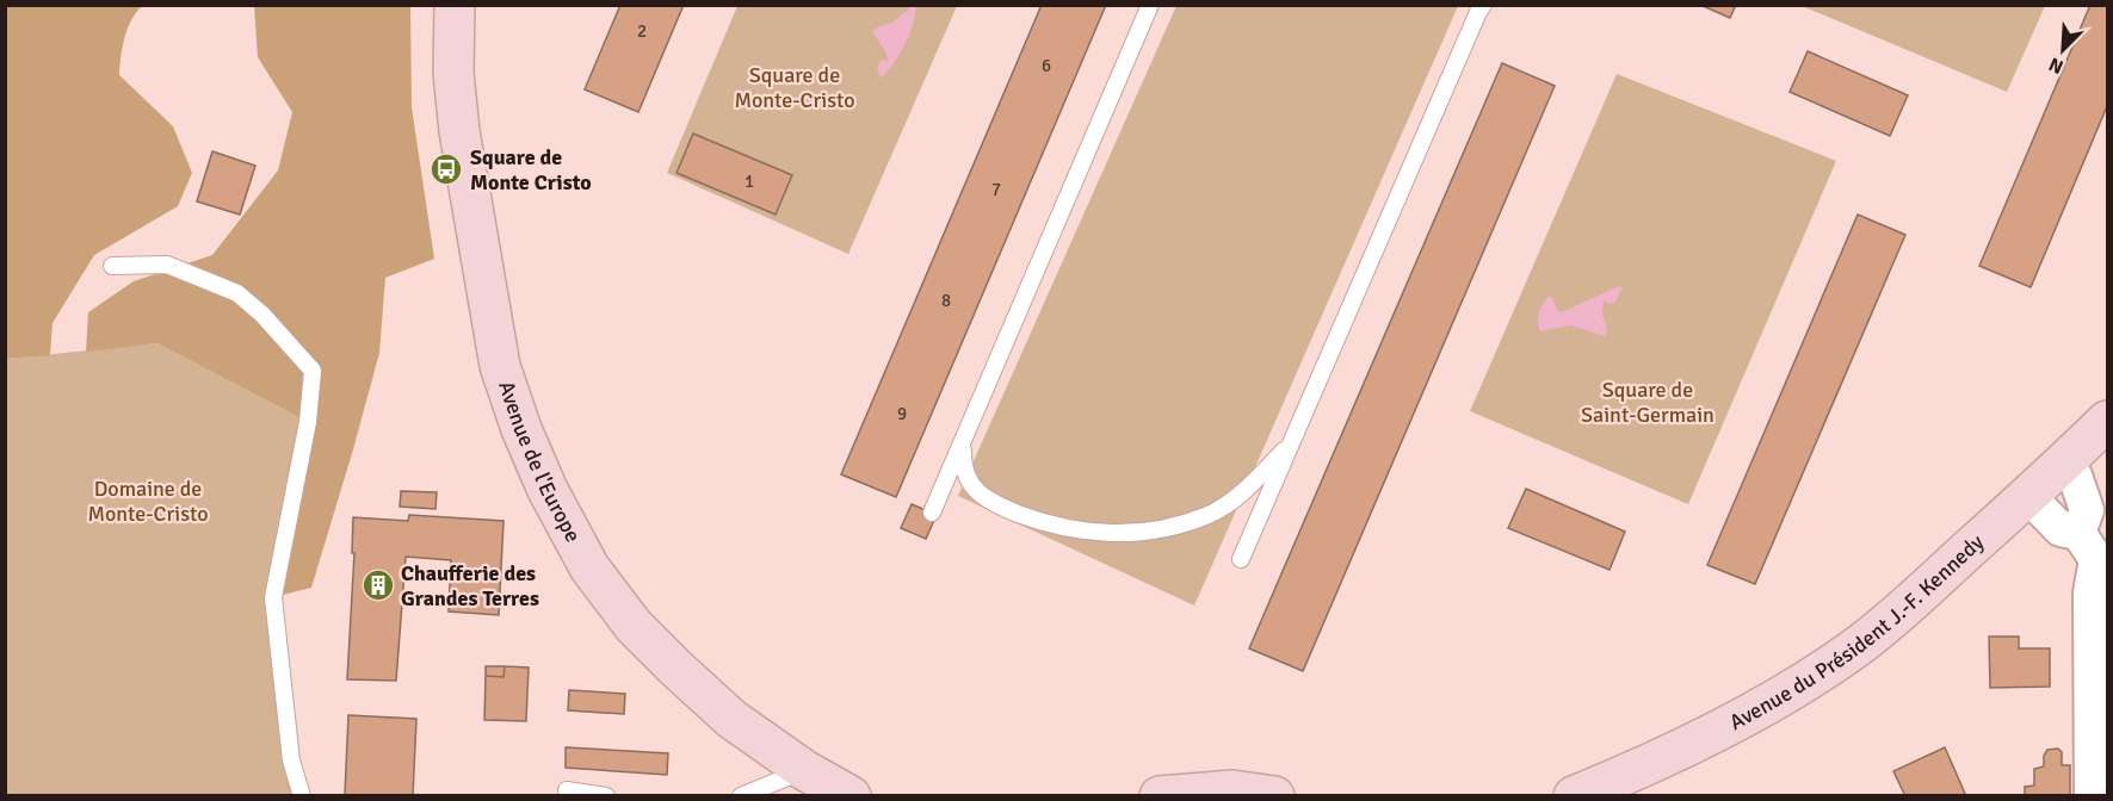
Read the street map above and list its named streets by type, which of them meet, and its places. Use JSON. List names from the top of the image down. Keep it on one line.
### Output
{"streets":{"street":["Avenue de l'Europe","Avenue du Président J.-F. Kennedy"]},"parks":["Square de Monte-Cristo","Square de Saint-Germain","Domaine de Monte-Cristo"],"places":{"bus stop":["Square de Monte Cristo"],"building":["Chaufferie des Grandes Terres"]},"house_numbers":["2","6","1","7","8","9"],"north":"bottom left"}
